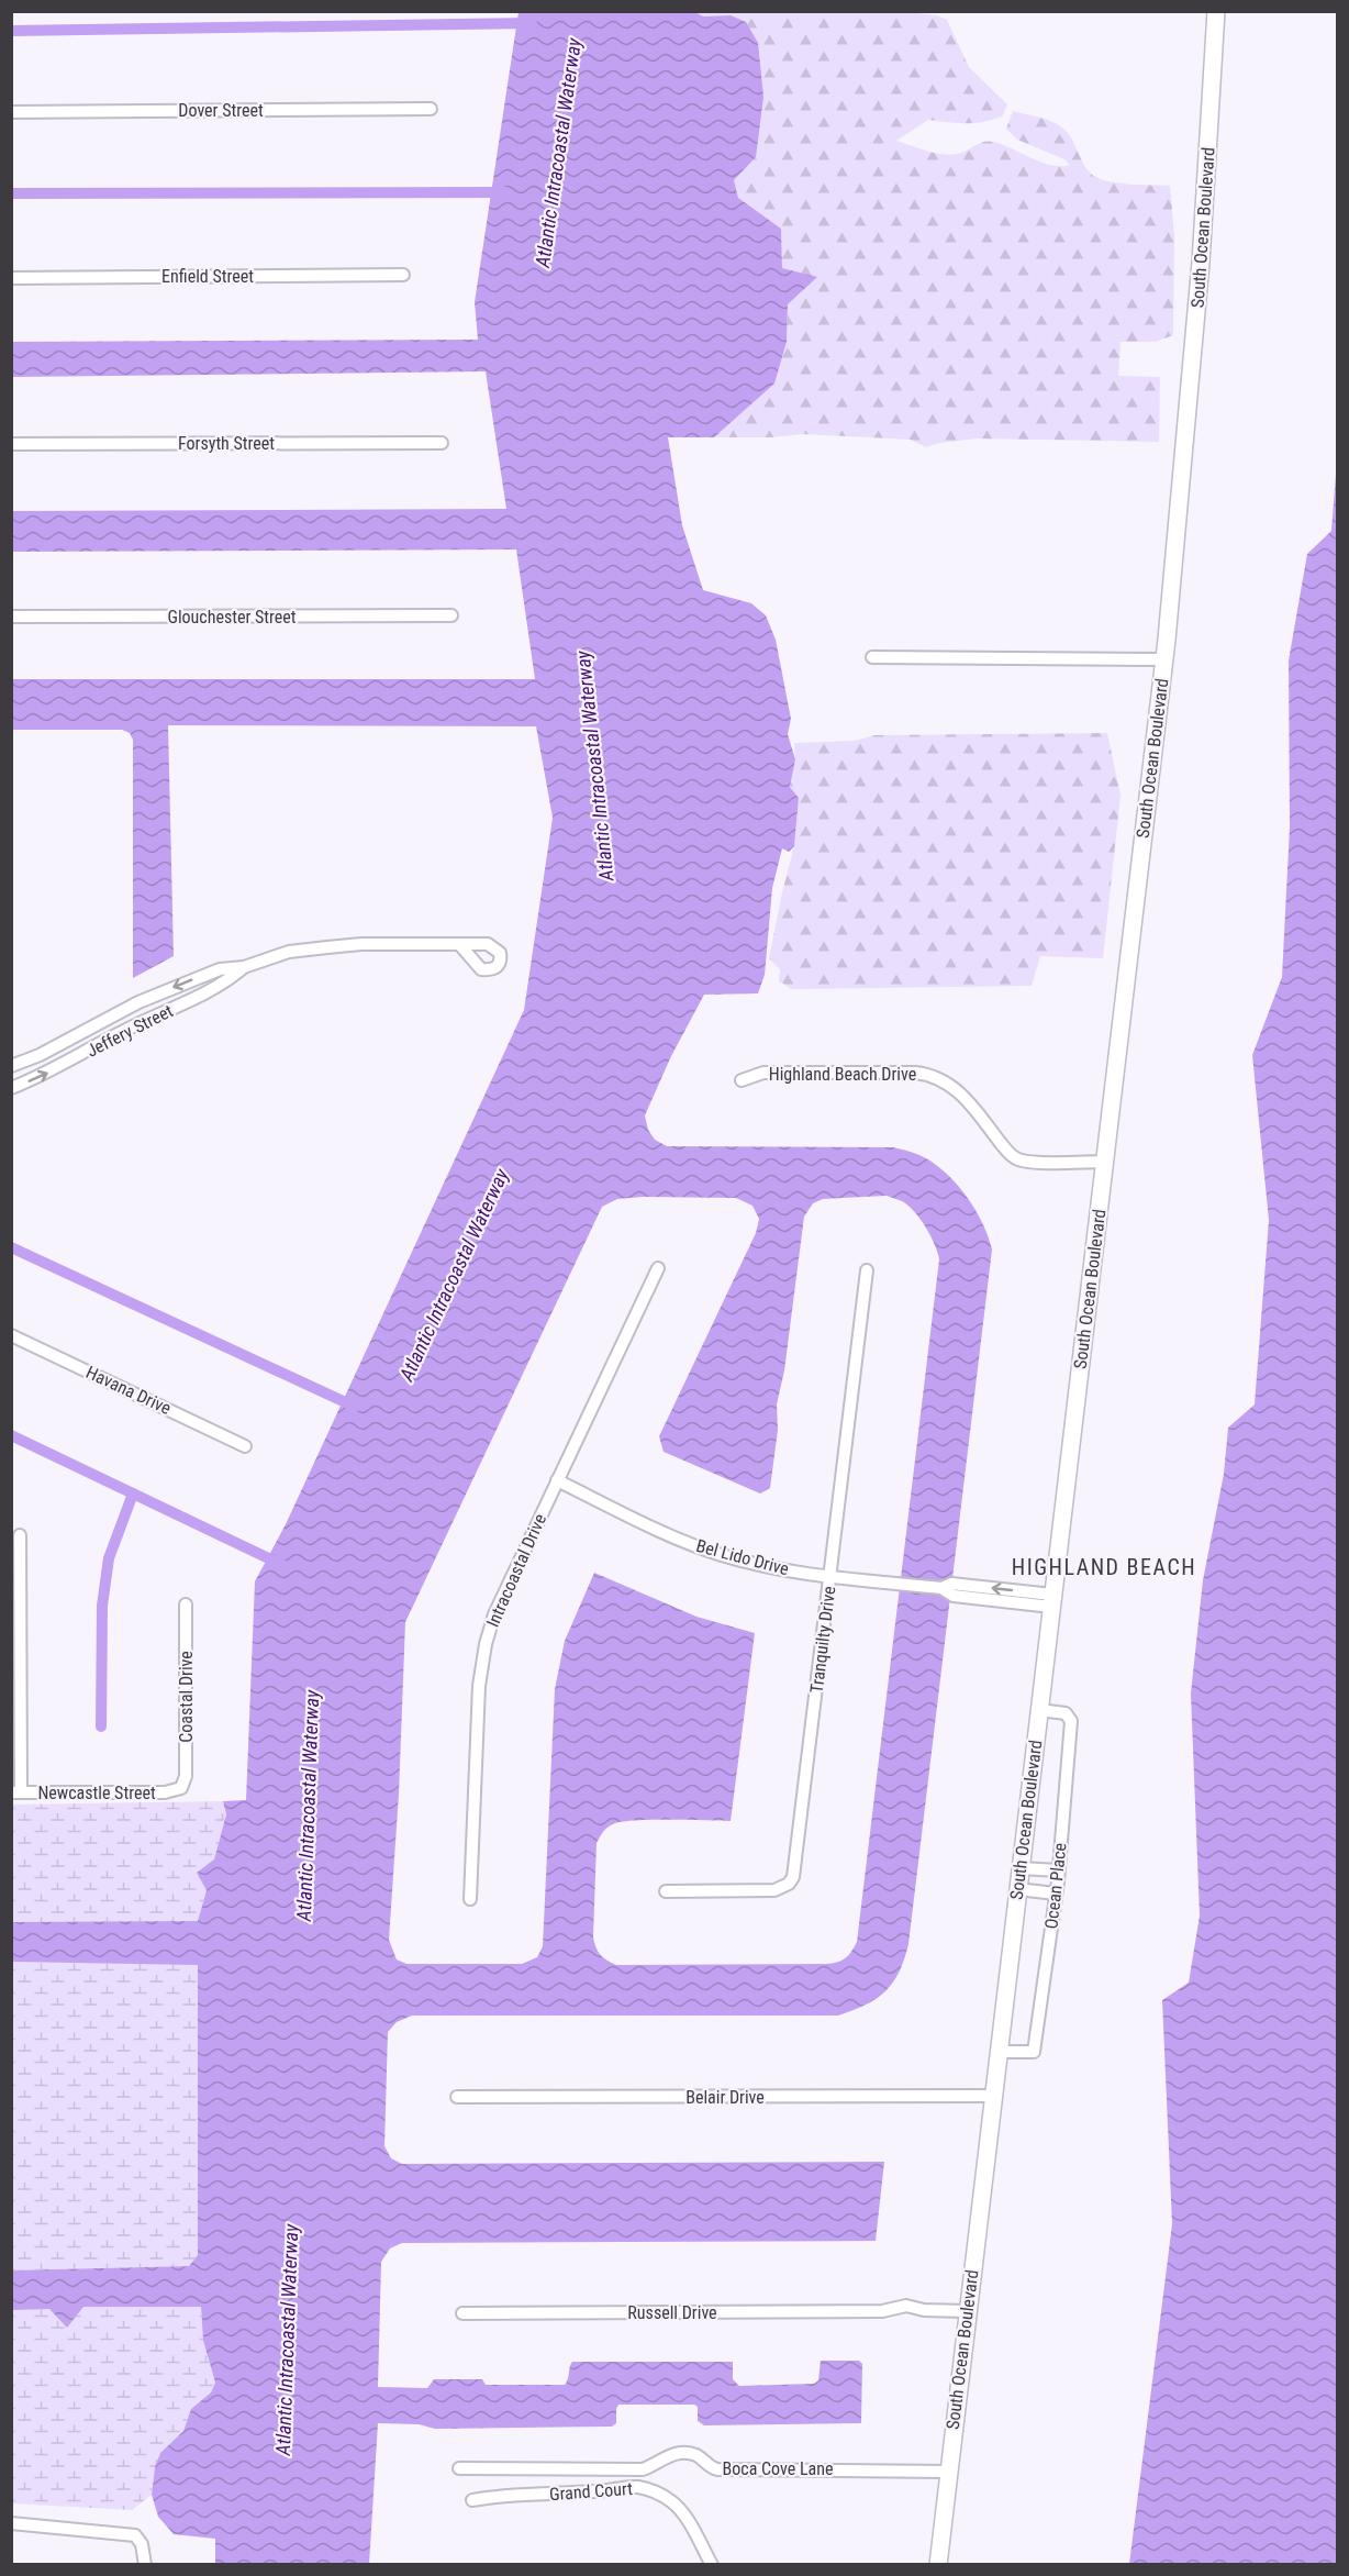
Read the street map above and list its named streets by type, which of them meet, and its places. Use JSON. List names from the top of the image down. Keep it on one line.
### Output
{"streets":{"main road":["South Ocean Boulevard"],"street":["Dover Street","Enfield Street","Forsyth Street","Glouchester Street","Jeffery Street","Highland Beach Drive","Havana Drive","Bel Lido Drive","Intracoastal Drive","Tranquilty Drive","Coastal Drive","Newcastle Street","Ocean Place","Belair Drive","Russell Drive","Boca Cove Lane","Grand Court"]},"crossings":[["South Ocean Boulevard","Highland Beach Drive"],["South Ocean Boulevard","Bel Lido Drive"],["South Ocean Boulevard","Ocean Place"],["South Ocean Boulevard","Belair Drive"],["South Ocean Boulevard","Russell Drive"],["South Ocean Boulevard","Boca Cove Lane"],["Bel Lido Drive","Intracoastal Drive"],["Bel Lido Drive","Tranquilty Drive"],["Coastal Drive","Newcastle Street"]],"districts":["HIGHLAND BEACH"],"water":["Atlantic Intracoastal Waterway"]}
